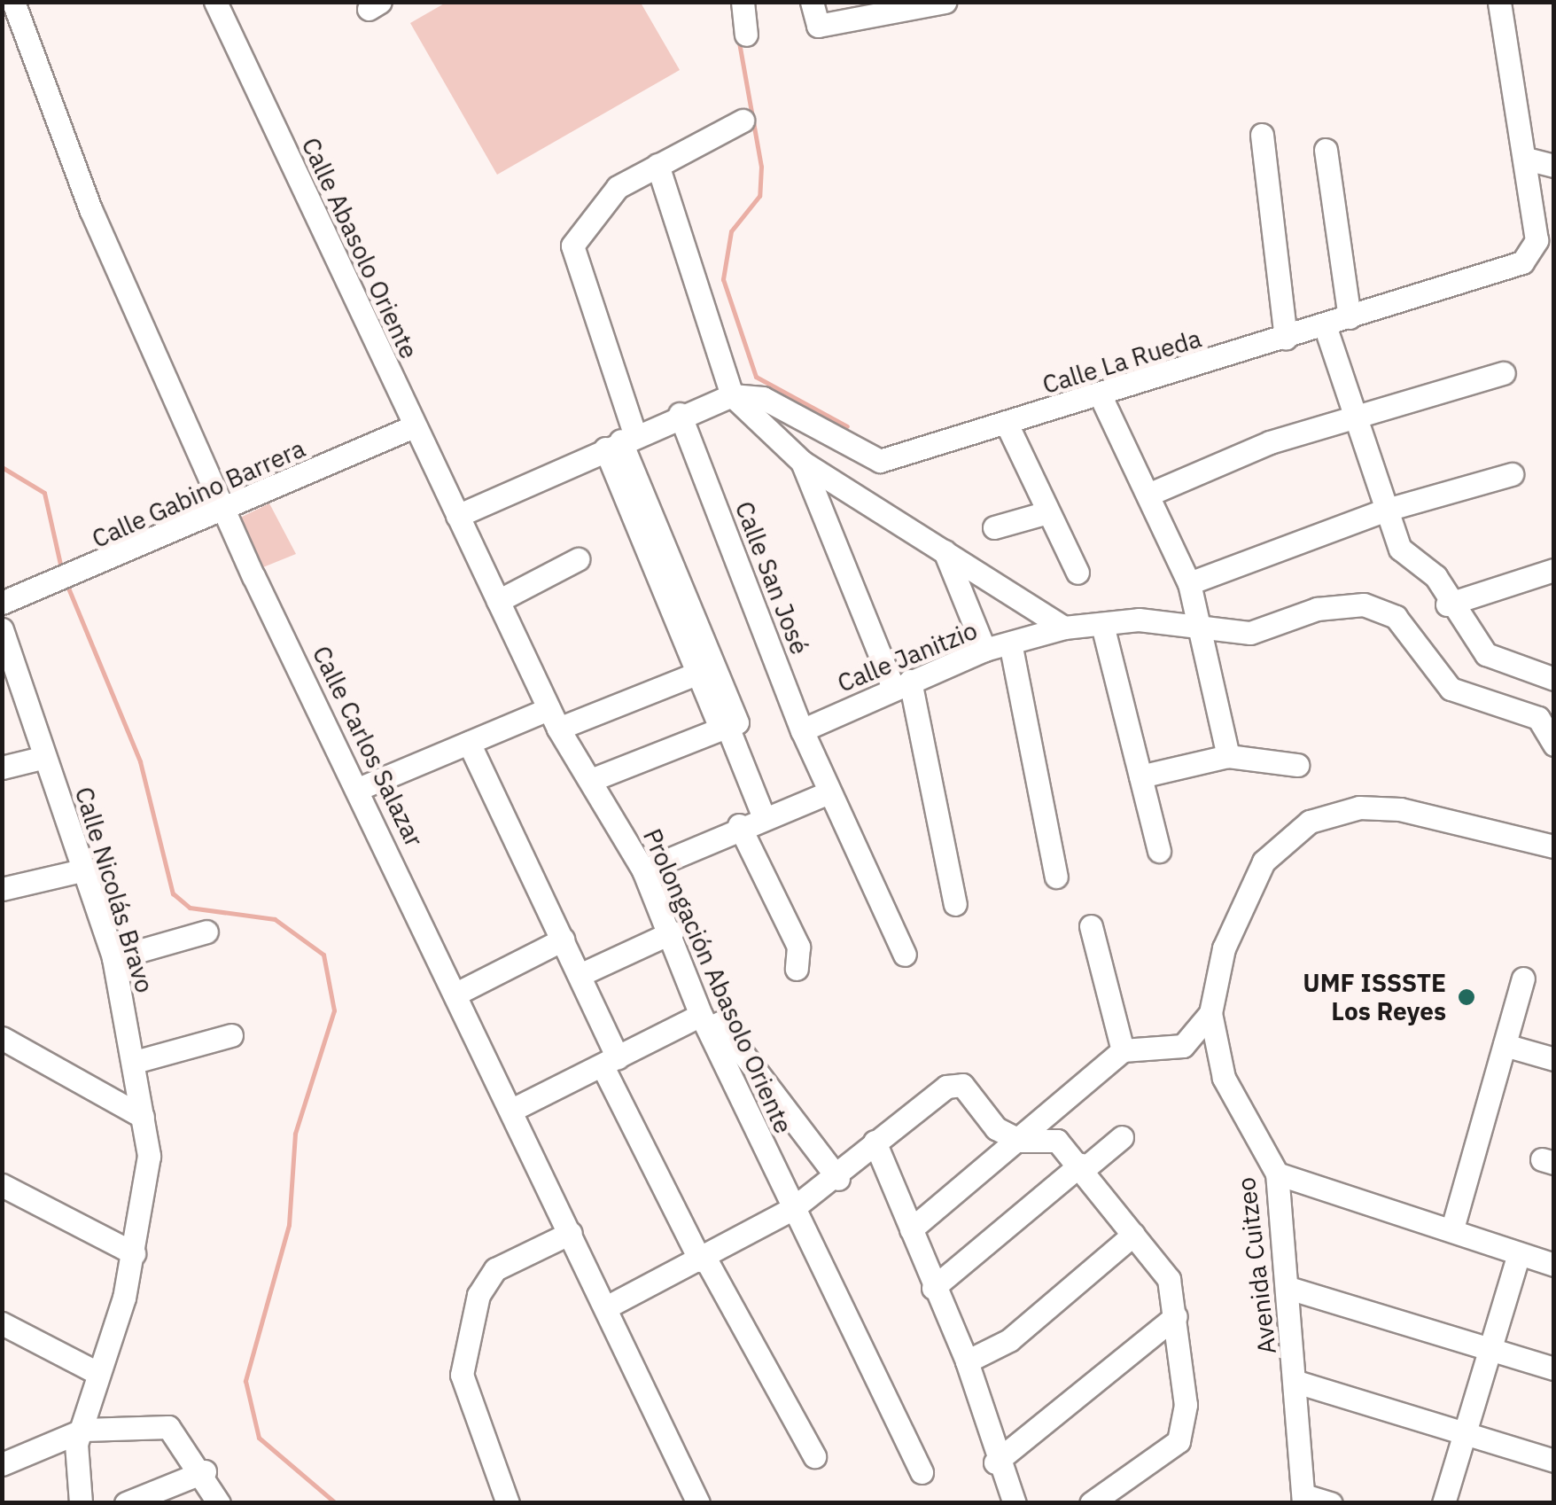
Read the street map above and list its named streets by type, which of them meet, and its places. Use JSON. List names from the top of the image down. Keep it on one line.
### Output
{"streets":{"street":["Calle Abasolo Oriente","Calle La Rueda","Calle Gabino Barrera","Calle San José","Calle Janitzio","Calle Carlos Salazar","Calle Nicolás Bravo","Prolongación Abasolo Oriente","Avenida Cuitzeo"]},"crossings":[["Calle Abasolo Oriente","Calle Gabino Barrera"],["Calle Abasolo Oriente","Prolongación Abasolo Oriente"],["Calle Gabino Barrera","Calle Carlos Salazar"],["Calle San José","Calle Janitzio"]],"places":["UMF ISSSTE Los Reyes"]}
